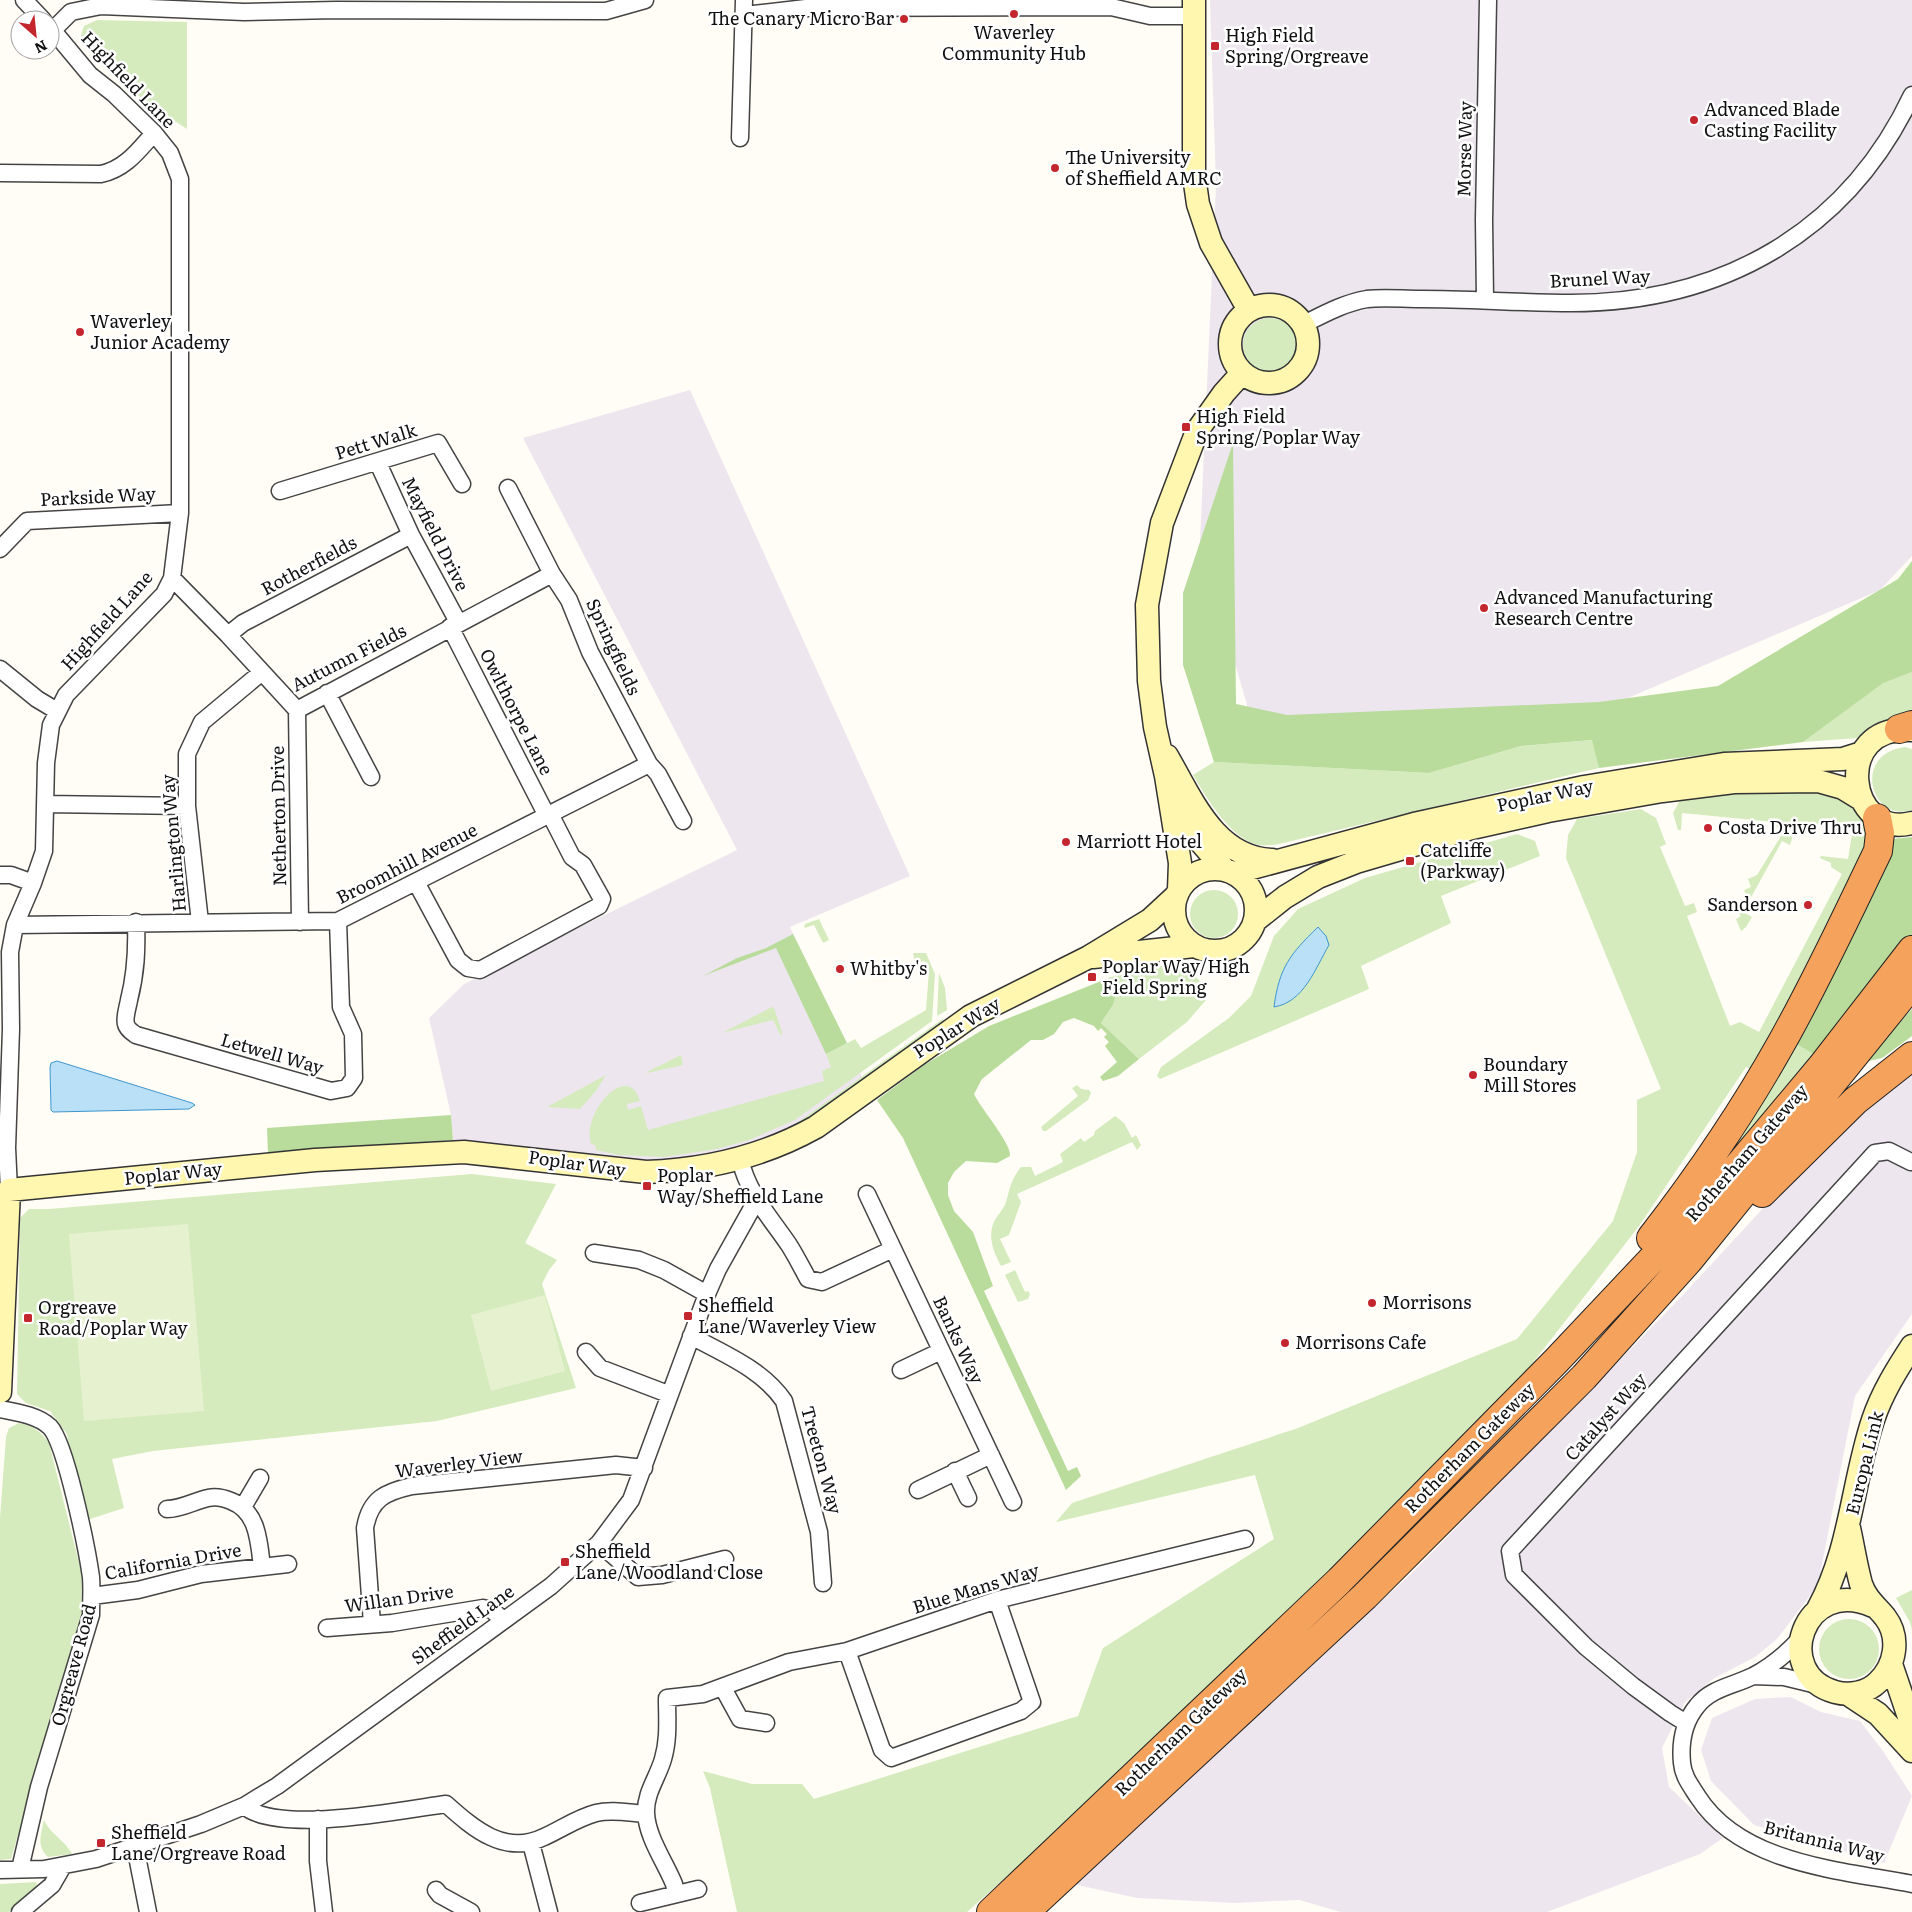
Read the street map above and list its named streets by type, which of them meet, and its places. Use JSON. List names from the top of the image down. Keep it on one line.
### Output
{"streets":{"highway":["Rotherham Gateway"],"main road":["Poplar Way","Europa Link"],"street":["Highfield Lane","Morse Way","Brunel Way","Pett Walk","Parkside Way","Mayfield Drive","Rotherfields","Springfields","Autumn Fields","Owlthorpe Lane","Netherton Drive","Harlington Way","Broomhill Avenue","Letwell Way","Banks Way","Catalyst Way","Treeton Way","Waverley View","California Drive","Blue Mans Way","Willan Drive","Sheffield Lane","Orgreave Road","Britannia Way"]},"crossings":[["Highfield Lane","Parkside Way"],["Highfield Lane","Autumn Fields"],["Highfield Lane","Poplar Way"],["Highfield Lane","Broomhill Avenue"],["Morse Way","Brunel Way"],["Pett Walk","Mayfield Drive"],["Mayfield Drive","Rotherfields"],["Mayfield Drive","Autumn Fields"],["Mayfield Drive","Owlthorpe Lane"],["Rotherfields","Autumn Fields"],["Springfields","Autumn Fields"],["Springfields","Broomhill Avenue"],["Autumn Fields","Owlthorpe Lane"],["Autumn Fields","Netherton Drive"],["Autumn Fields","Harlington Way"],["Owlthorpe Lane","Broomhill Avenue"],["Netherton Drive","Broomhill Avenue"],["Harlington Way","Broomhill Avenue"],["Broomhill Avenue","Letwell Way"],["Catalyst Way","Britannia Way"],["Treeton Way","Sheffield Lane"],["Europa Link","Britannia Way"],["Waverley View","Willan Drive"],["Waverley View","Sheffield Lane"],["California Drive","Orgreave Road"],["Willan Drive","Sheffield Lane"],["Sheffield Lane","Orgreave Road"]],"places":{"other":["Waverley Community Hub","The Canary Micro Bar","Advanced Blade Casting Facility","The University of Sheffield AMRC","Waverley Junior Academy","Advanced Manufacturing Research Centre","Costa Drive Thru","Marriott Hotel","Sanderson","Whitby's","Boundary Mill Stores","Morrisons","Morrisons Cafe"],"transit":["High Field Spring/Orgreave","High Field Spring/Poplar Way","Catcliffe (Parkway)","Poplar Way/High Field Spring","Poplar Way/Sheffield Lane","Sheffield Lane/Waverley View","Orgreave Road/Poplar Way","Sheffield Lane/Woodland Close","Sheffield Lane/Orgreave Road"]},"north":"bottom right"}
